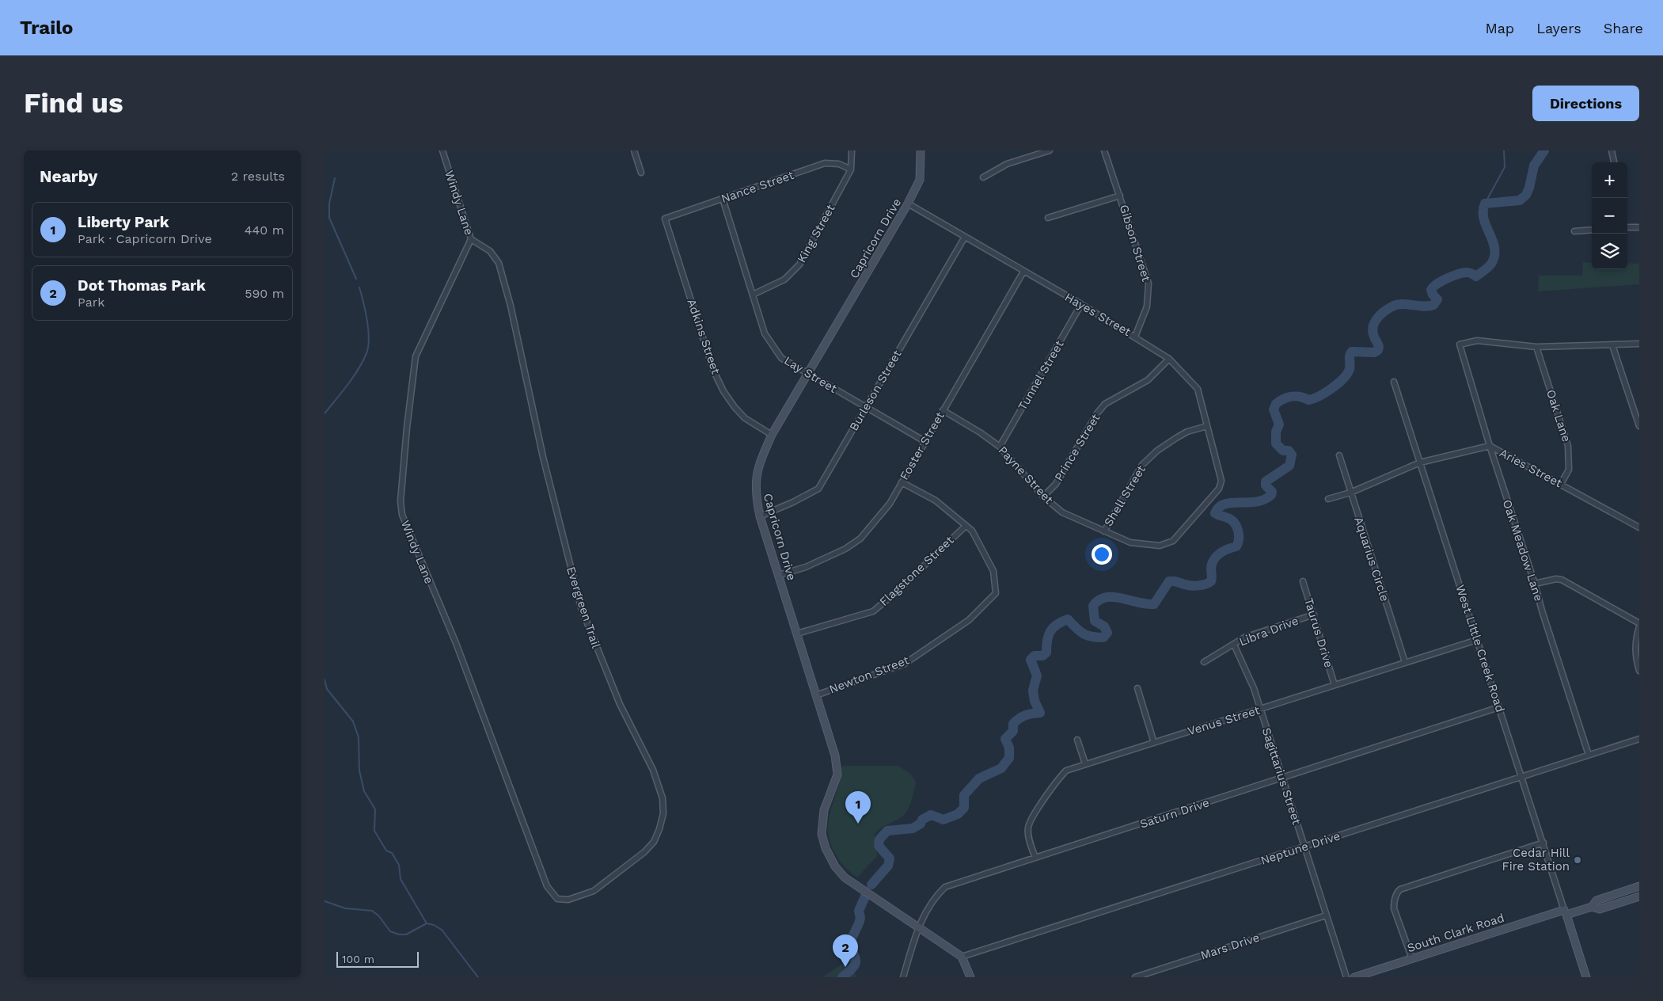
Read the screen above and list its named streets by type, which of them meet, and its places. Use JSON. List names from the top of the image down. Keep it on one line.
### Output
{"streets":{"street":["Nance Street","Windy Lane","King Street","Capricorn Drive","Gibson Street","Hayes Street","Adkins Street","Lay Street","Tunnel Street","Burleson Street","Oak Lane","Foster Street","Prince Street","Aries Street","Payne Street","Shell Street","Oak Meadow Lane","Aquarius Circle","Flagstone Street","Evergreen Trail","Libra Drive","Taurus Drive","West Little Creek Road","Newton Street","Venus Street","Sagittarius Street","Saturn Drive","Neptune Drive","South Clark Road","Mars Drive"]},"crossings":[["Nance Street","King Street"],["Nance Street","Adkins Street"],["Nance Street","Lay Street"],["Windy Lane","Evergreen Trail"],["King Street","Lay Street"],["Capricorn Drive","Hayes Street"],["Capricorn Drive","Adkins Street"],["Capricorn Drive","Lay Street"],["Capricorn Drive","Burleson Street"],["Capricorn Drive","Foster Street"],["Capricorn Drive","Flagstone Street"],["Capricorn Drive","Newton Street"],["Capricorn Drive","Saturn Drive"],["Capricorn Drive","Neptune Drive"],["Gibson Street","Hayes Street"],["Hayes Street","Tunnel Street"],["Hayes Street","Burleson Street"],["Hayes Street","Foster Street"],["Hayes Street","Prince Street"],["Hayes Street","Payne Street"],["Hayes Street","Shell Street"],["Lay Street","Burleson Street"],["Lay Street","Foster Street"],["Tunnel Street","Payne Street"],["Oak Lane","Aries Street"],["Oak Lane","Oak Meadow Lane"],["Foster Street","Payne Street"],["Prince Street","Payne Street"],["Aries Street","Oak Meadow Lane"],["Aries Street","Aquarius Circle"],["Aries Street","West Little Creek Road"],["Payne Street","Shell Street"],["Oak Meadow Lane","Neptune Drive"],["Aquarius Circle","Venus Street"],["Flagstone Street","Newton Street"],["Libra Drive","Taurus Drive"],["Libra Drive","Sagittarius Street"],["Taurus Drive","Venus Street"],["West Little Creek Road","Venus Street"],["West Little Creek Road","Saturn Drive"],["West Little Creek Road","Neptune Drive"],["West Little Creek Road","South Clark Road"],["Venus Street","Sagittarius Street"],["Venus Street","Saturn Drive"],["Sagittarius Street","Saturn Drive"],["Sagittarius Street","Neptune Drive"],["Sagittarius Street","Mars Drive"]],"places":["Cedar Hill Fire Station"],"scale_bar":"100 m","page":{"header":"Trailo","nav":["Map","Layers","Share"],"buttons":"Directions","title":"Find us","heading":["Nearby","2 results"],"map_buttons":["+","−"],"list":[{"mark":"1","name":"Liberty Park","note":"Park · Capricorn Drive","value":"440 m"},{"mark":"2","name":"Dot Thomas Park","note":"Park","value":"590 m"}],"pins":["1","2"],"scale":"100 m"}}
